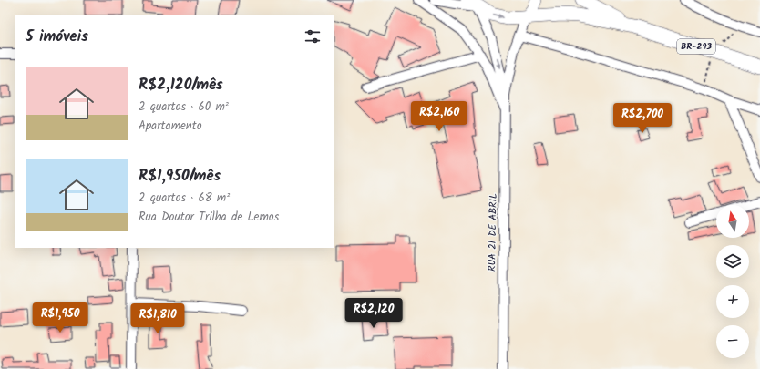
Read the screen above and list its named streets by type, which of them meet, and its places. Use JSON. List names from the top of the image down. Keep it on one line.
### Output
{"streets":{"highway":["BR-293"],"street":["RUA 21 DE ABRIL"]},"crossings":[["BR-293","RUA 21 DE ABRIL"]],"north":"top","page":{"heading":"5 imóveis","list":[{"name":"R$2,120/mês","note":"2 quartos · 60 m² · Apartamento"},{"name":"R$1,950/mês","note":"2 quartos · 68 m² · Rua Doutor Trilha de Lemos"}],"price":["R$2,160","R$2,700","R$2,120","R$1,950","R$1,810"],"map_buttons":["+","−"]}}
